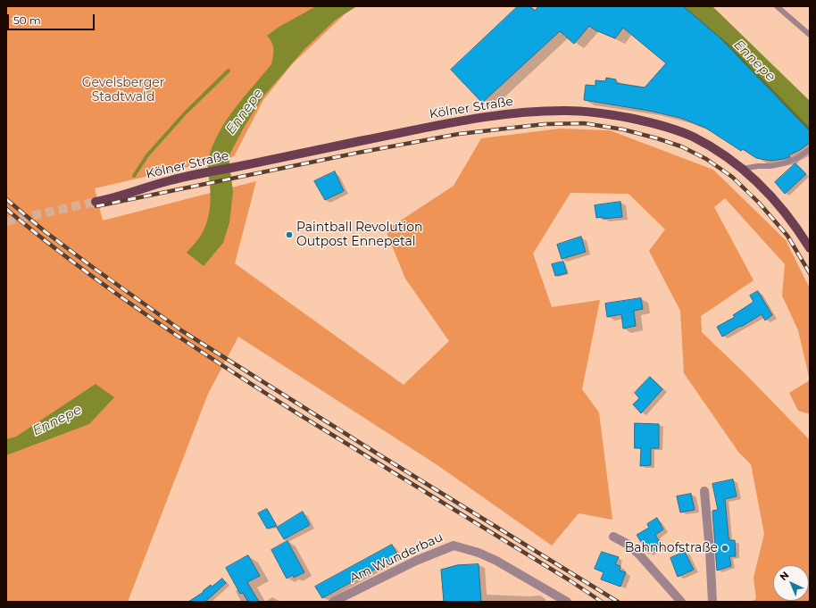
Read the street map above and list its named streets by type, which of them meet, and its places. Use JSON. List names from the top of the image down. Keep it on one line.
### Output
{"streets":{"main road":["Kölner Straße"],"street":["Am Wunderbau"]},"water":["Ennepe"],"parks":["Gevelsberger Stadtwald"],"places":["Paintball Revolution Outpost Ennepetal","Bahnhofstraße"],"scale_bar":"50 m","north":"top left"}
